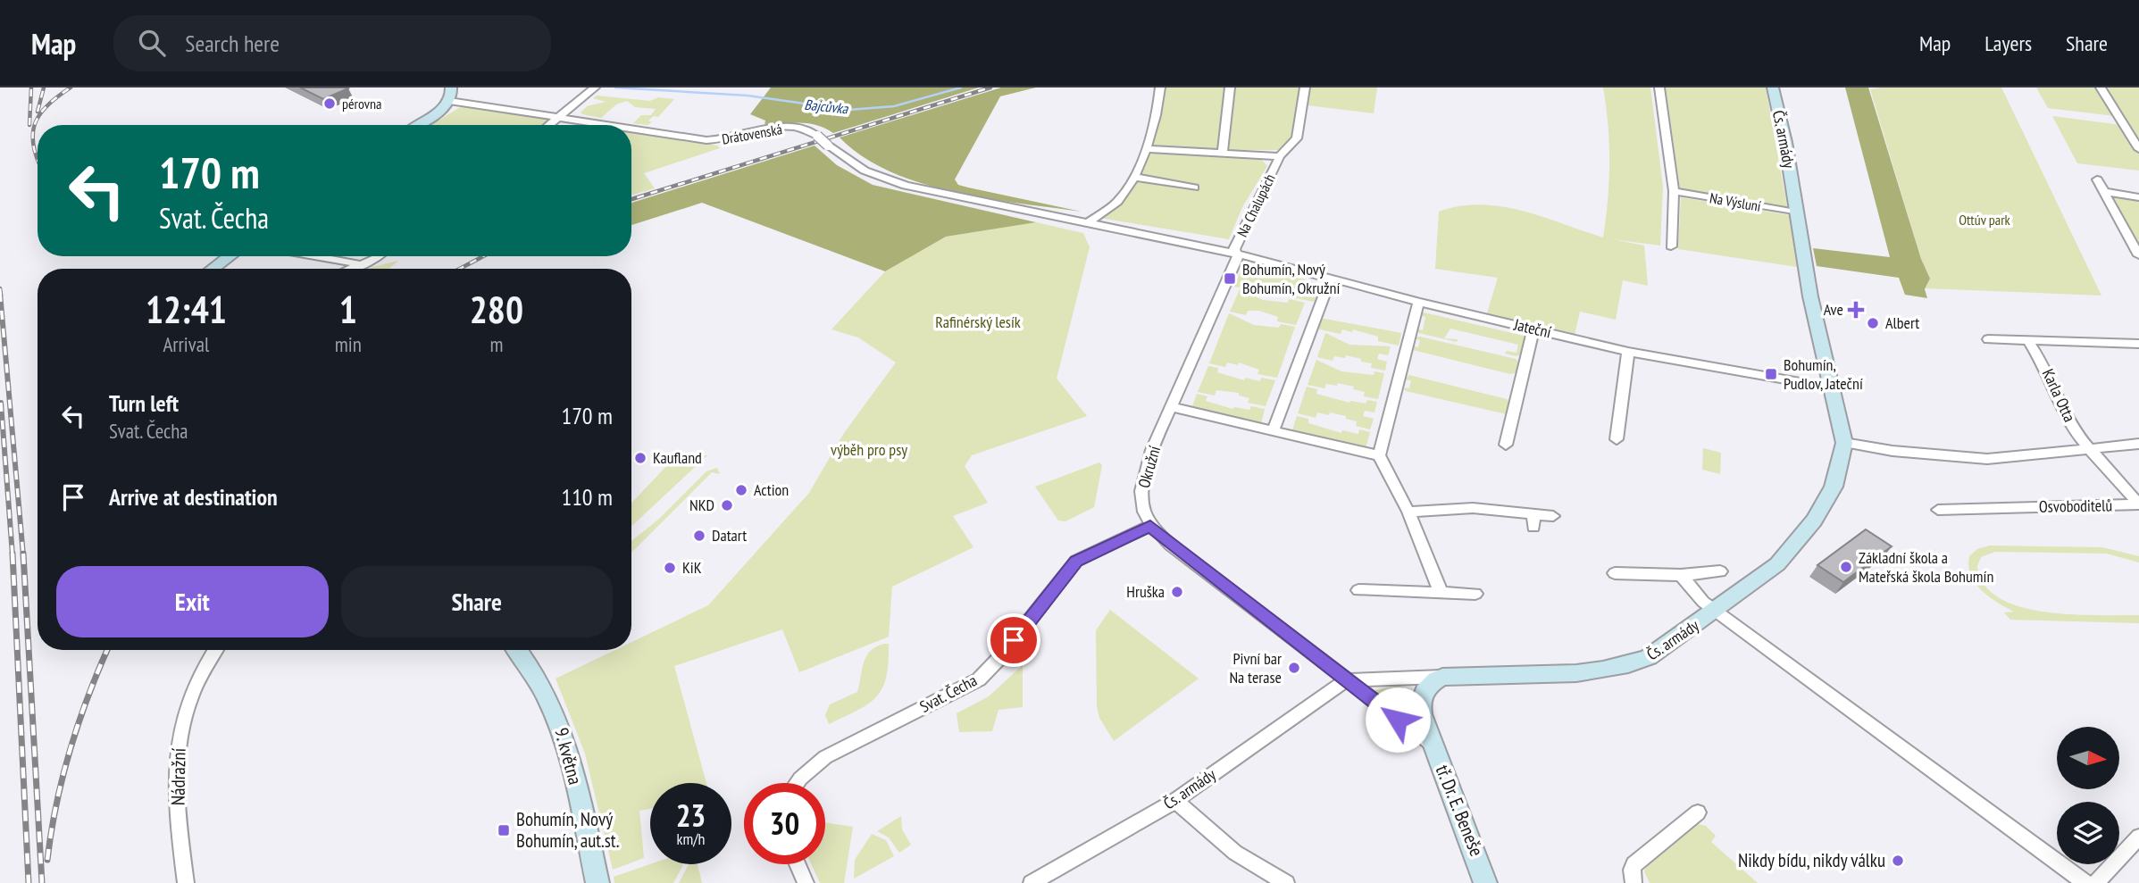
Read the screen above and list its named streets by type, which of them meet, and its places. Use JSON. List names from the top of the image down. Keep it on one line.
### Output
{"streets":{"main road":["Čs. armády","9. května","tř. Dr. E. Beneše"],"street":["Drátovenská","Na Výsluní","Na Chalupách","Jateční","Karla Otta","Okružní","Osvoboditelů","Svat. Čecha","Nádražní"]},"crossings":[["Čs. armády","Na Výsluní"],["Čs. armády","Jateční"],["Čs. armády","tř. Dr. E. Beneše"],["Na Chalupách","Jateční"],["Na Chalupách","Okružní"],["Jateční","Okružní"],["Karla Otta","Osvoboditelů"],["Okružní","Svat. Čecha"]],"water":["Bajcůvka"],"parks":["Ottúv park","Rafinérský lesík","výběh pro psy"],"places":{"other":["pérovna","Albert","Kaufland","Action","NKD","Datart","Základní škola a Mateřská škola Bohumín","KiK","Hruška","Pivní bar Na terase","Nikdy bídu, nikdy válku"],"transit":["Bohumín, Nový Bohumín, Okružní","Bohumín, Pudlov, Jateční","Bohumín, Nový Bohumín, aut.st."],"health":["Ave"]},"north":"right","page":{"header":"Map","search":"Search here","nav":["Map","Layers","Share"],"turn":["170 m","Svat. Čecha"],"eta":["12:41","Arrival","1","min","280","m"],"list":[{"name":"Turn left","note":"Svat. Čecha","value":"170 m"},{"name":"Arrive at destination","value":"110 m"}],"buttons":["Exit","Share"],"speed":"23 km/h","limit":"30"}}
